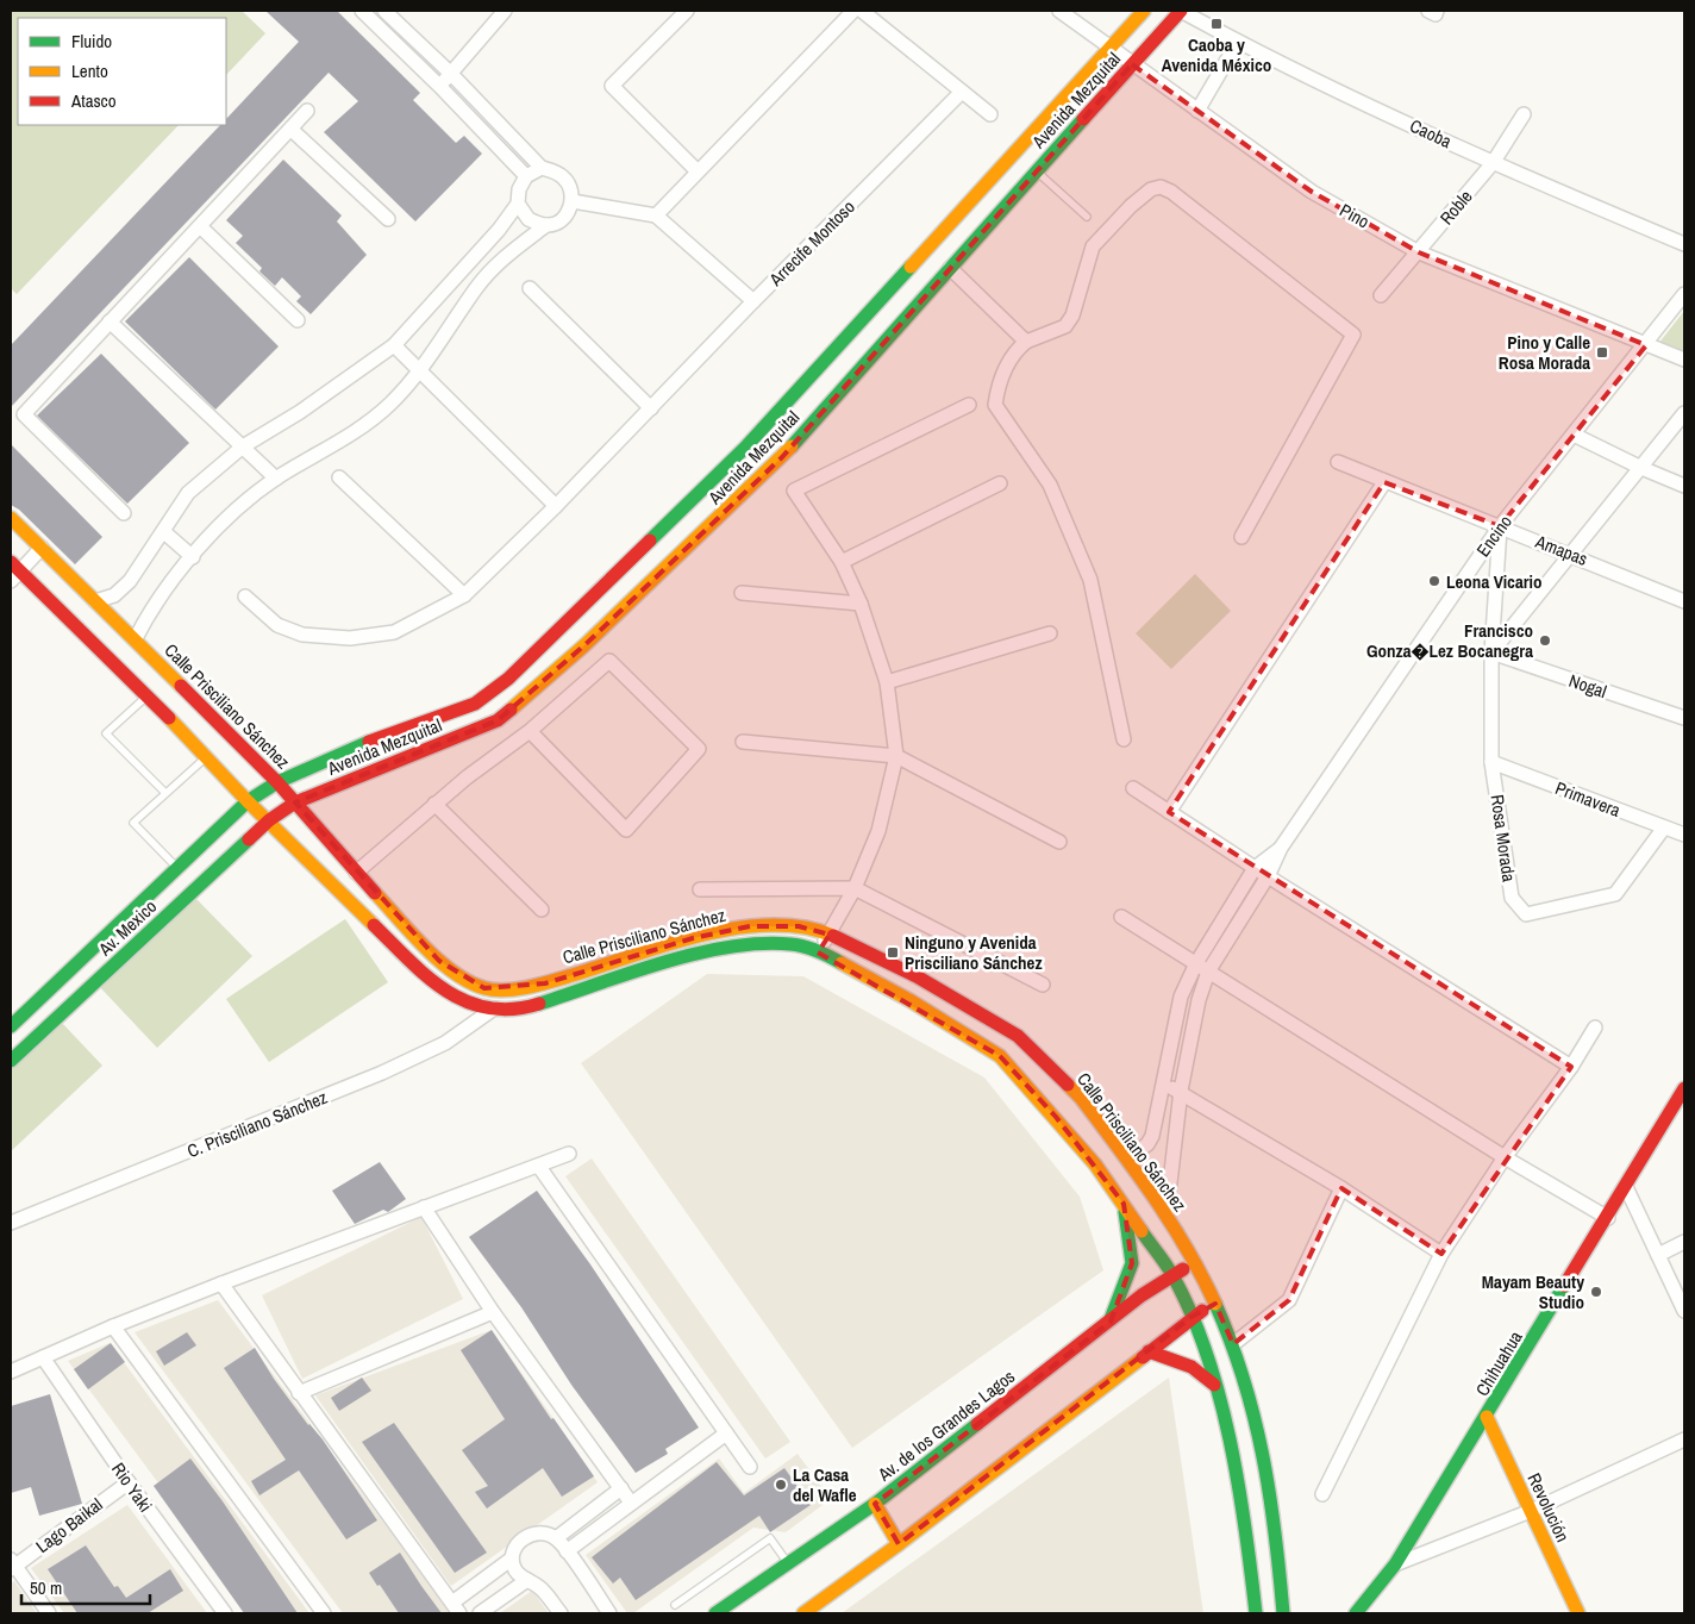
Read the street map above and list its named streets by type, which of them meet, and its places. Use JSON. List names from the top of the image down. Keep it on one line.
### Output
{"streets":{"street":["Avenida Mezquital","Caoba","Roble","Pino","Arrecife Montoso","Encino","Amapas","Nogal","Calle Prisciliano Sánchez","Primavera","Rosa Morada","Av. Mexico","C. Prisciliano Sánchez","Chihuahua","Av. de los Grandes Lagos","Rio Yaki","Revolución","Lago Baikal"]},"crossings":[["Avenida Mezquital","Caoba"],["Avenida Mezquital","Pino"],["Avenida Mezquital","Calle Prisciliano Sánchez"],["Avenida Mezquital","Av. Mexico"],["Caoba","Roble"],["Roble","Pino"],["Pino","Encino"],["Encino","Amapas"],["Encino","Rosa Morada"],["Amapas","Rosa Morada"],["Nogal","Rosa Morada"],["Calle Prisciliano Sánchez","Av. Mexico"],["Calle Prisciliano Sánchez","C. Prisciliano Sánchez"],["Calle Prisciliano Sánchez","Av. de los Grandes Lagos"],["Primavera","Rosa Morada"],["Chihuahua","Revolución"],["Rio Yaki","Lago Baikal"]],"places":{"transit":["Caoba y Avenida México","Pino y Calle Rosa Morada","Ninguno y Avenida Prisciliano Sánchez"],"other":["Leona Vicario","Francisco Gonza�Lez Bocanegra","Mayam Beauty Studio","La Casa del Wafle"]},"legend":["Fluido","Lento","Atasco"],"scale_bar":"50 m"}
